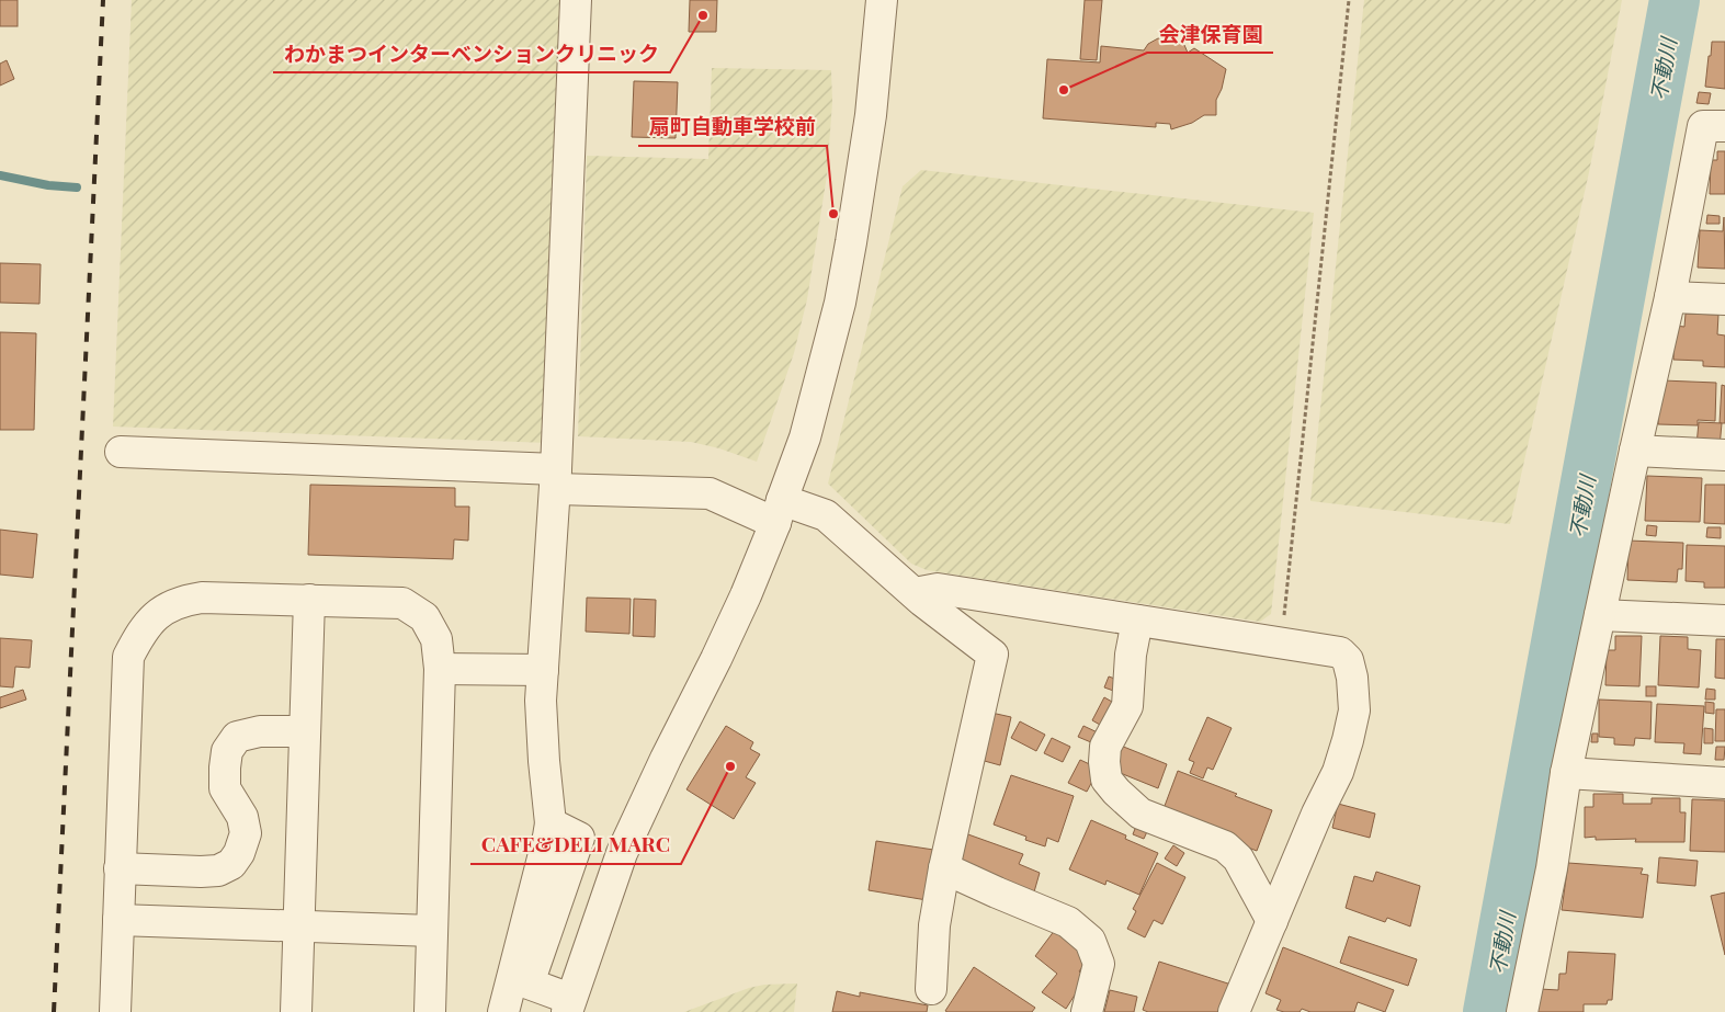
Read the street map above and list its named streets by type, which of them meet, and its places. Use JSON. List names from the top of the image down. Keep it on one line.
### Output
{"water":["不動川"],"places":["わかまつインターベンションクリニック","会津保育園","扇町自動車学校前","CAFE&DELI MARC"]}
